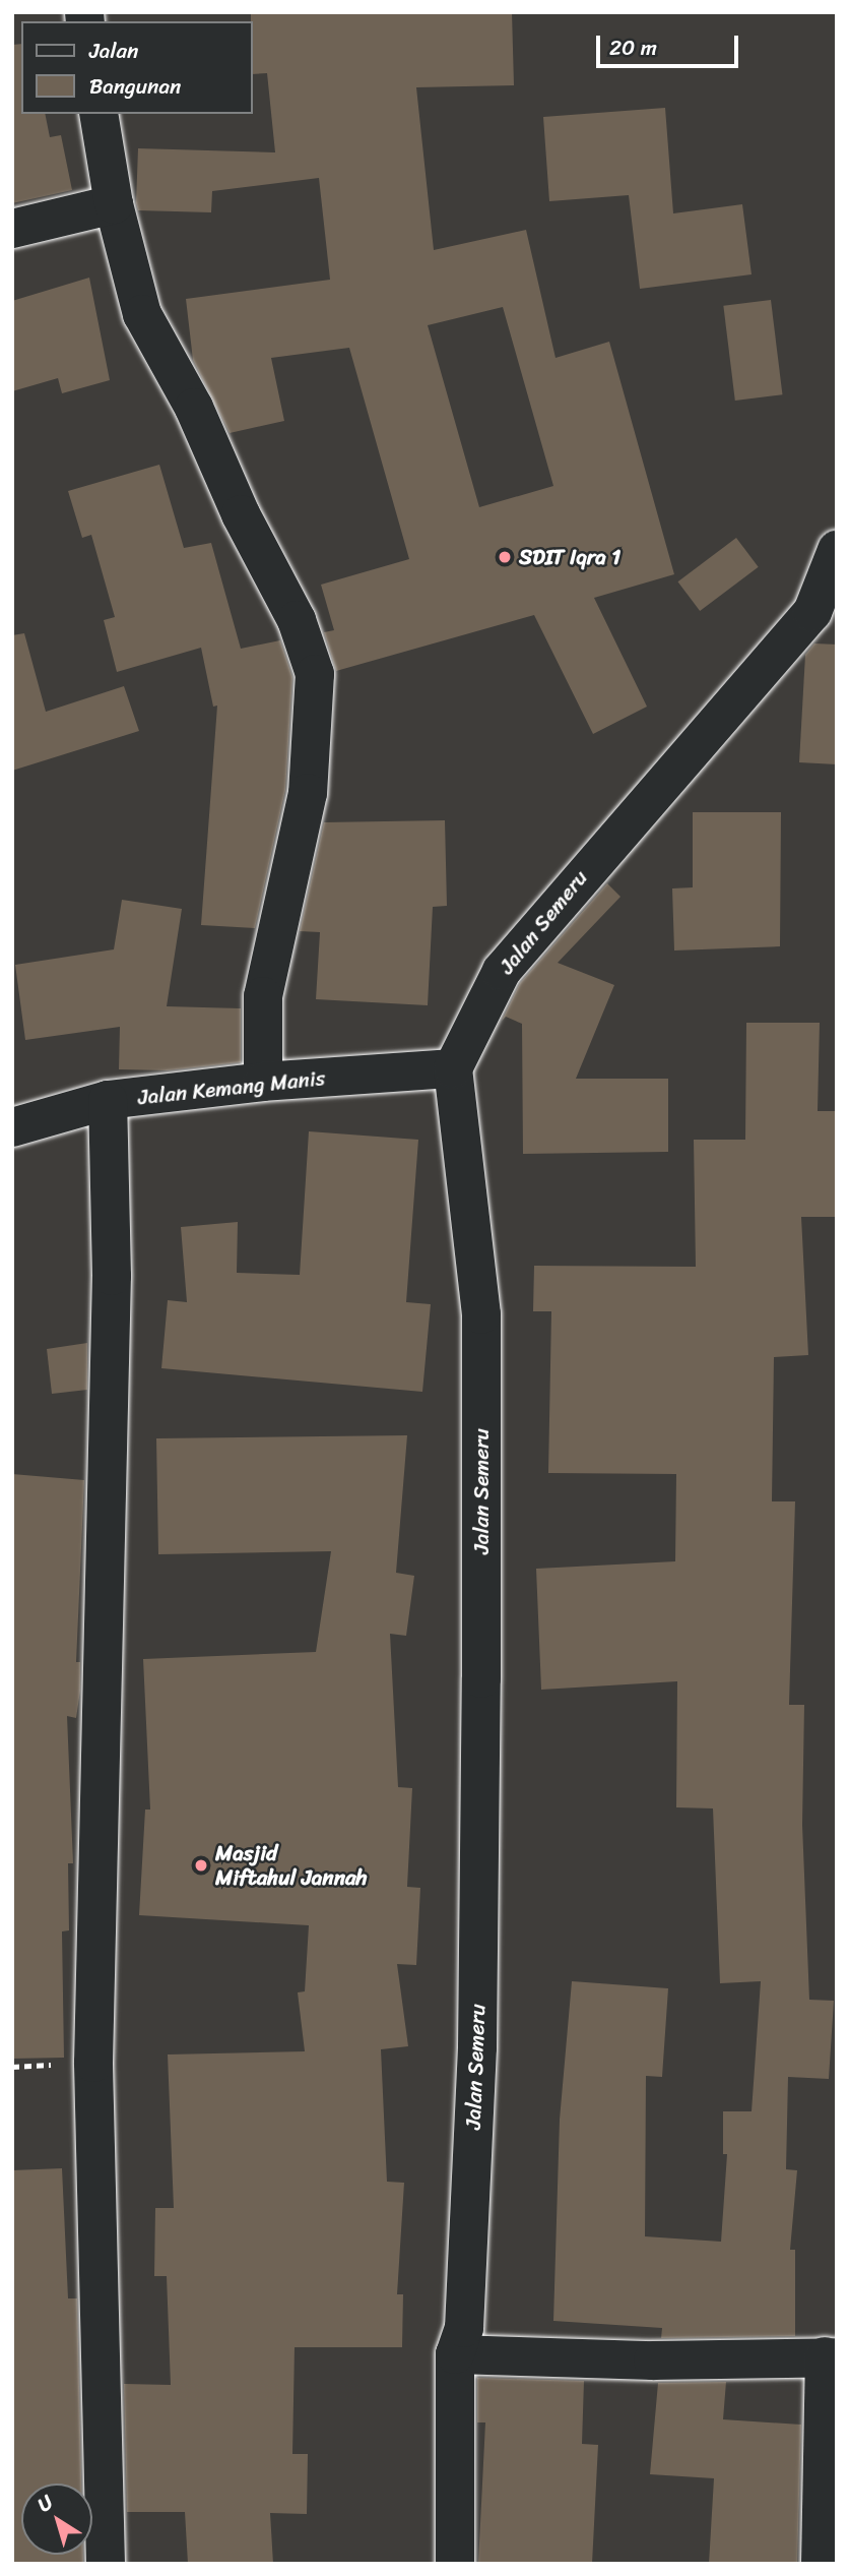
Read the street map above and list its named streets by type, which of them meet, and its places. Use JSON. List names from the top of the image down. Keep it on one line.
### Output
{"streets":{"street":["Jalan Semeru","Jalan Kemang Manis"]},"crossings":[["Jalan Semeru","Jalan Kemang Manis"]],"places":["SDIT Iqra 1","Masjid Miftahul Jannah"],"legend":["Jalan","Bangunan"],"scale_bar":"20 m","north":"top left"}
